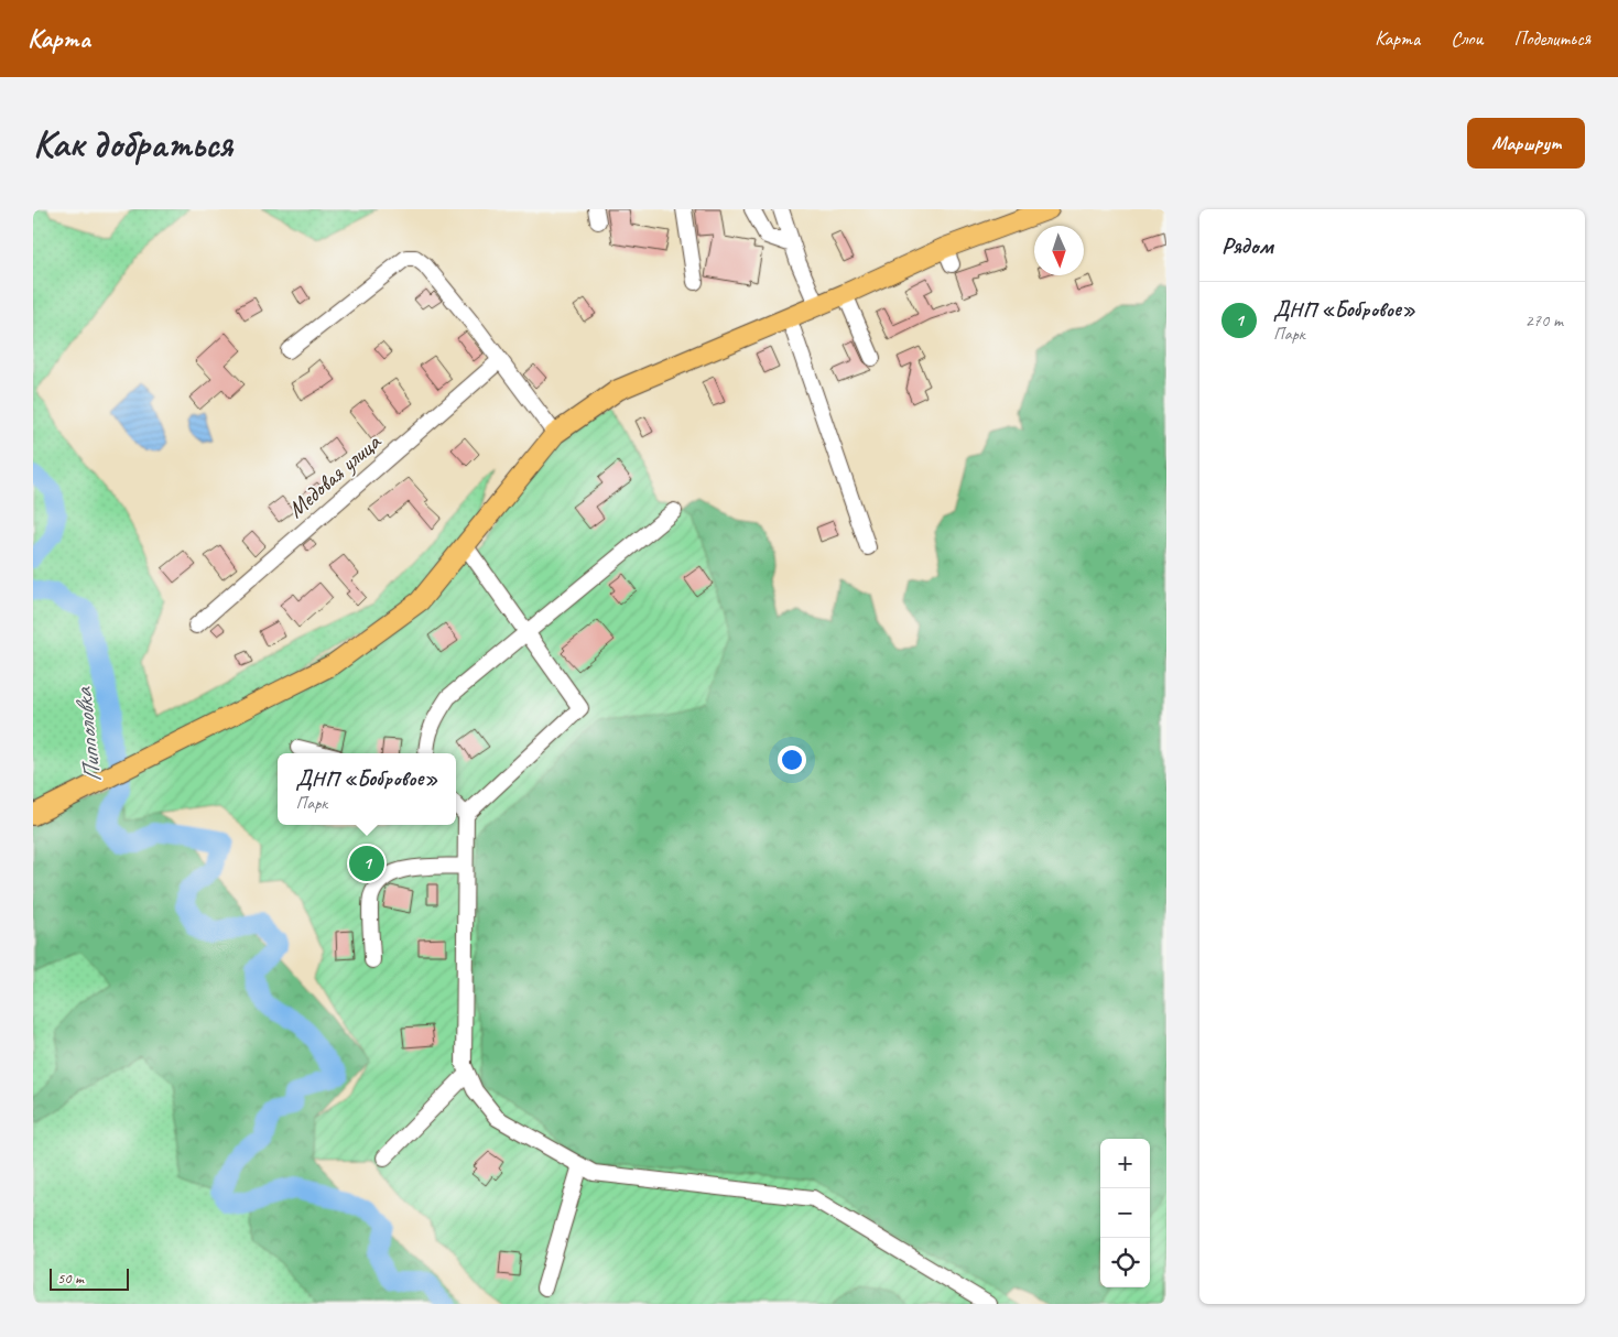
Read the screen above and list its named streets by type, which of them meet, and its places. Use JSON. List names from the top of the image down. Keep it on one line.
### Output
{"streets":{"street":["Медовая улица"]},"water":["Пипполовка"],"scale_bar":"50 m","north":"bottom","page":{"header":"Карта","nav":["Карта","Слои","Поделиться"],"buttons":"Маршрут","title":"Как добраться","heading":"Рядом","list":[{"mark":"1","name":"ДНП «Бобровое»","note":"Парк","value":"270 m"}],"popup":["ДНП «Бобровое»","Парк"],"pins":"1","map_buttons":["+","−"],"scale":"50 m"}}
